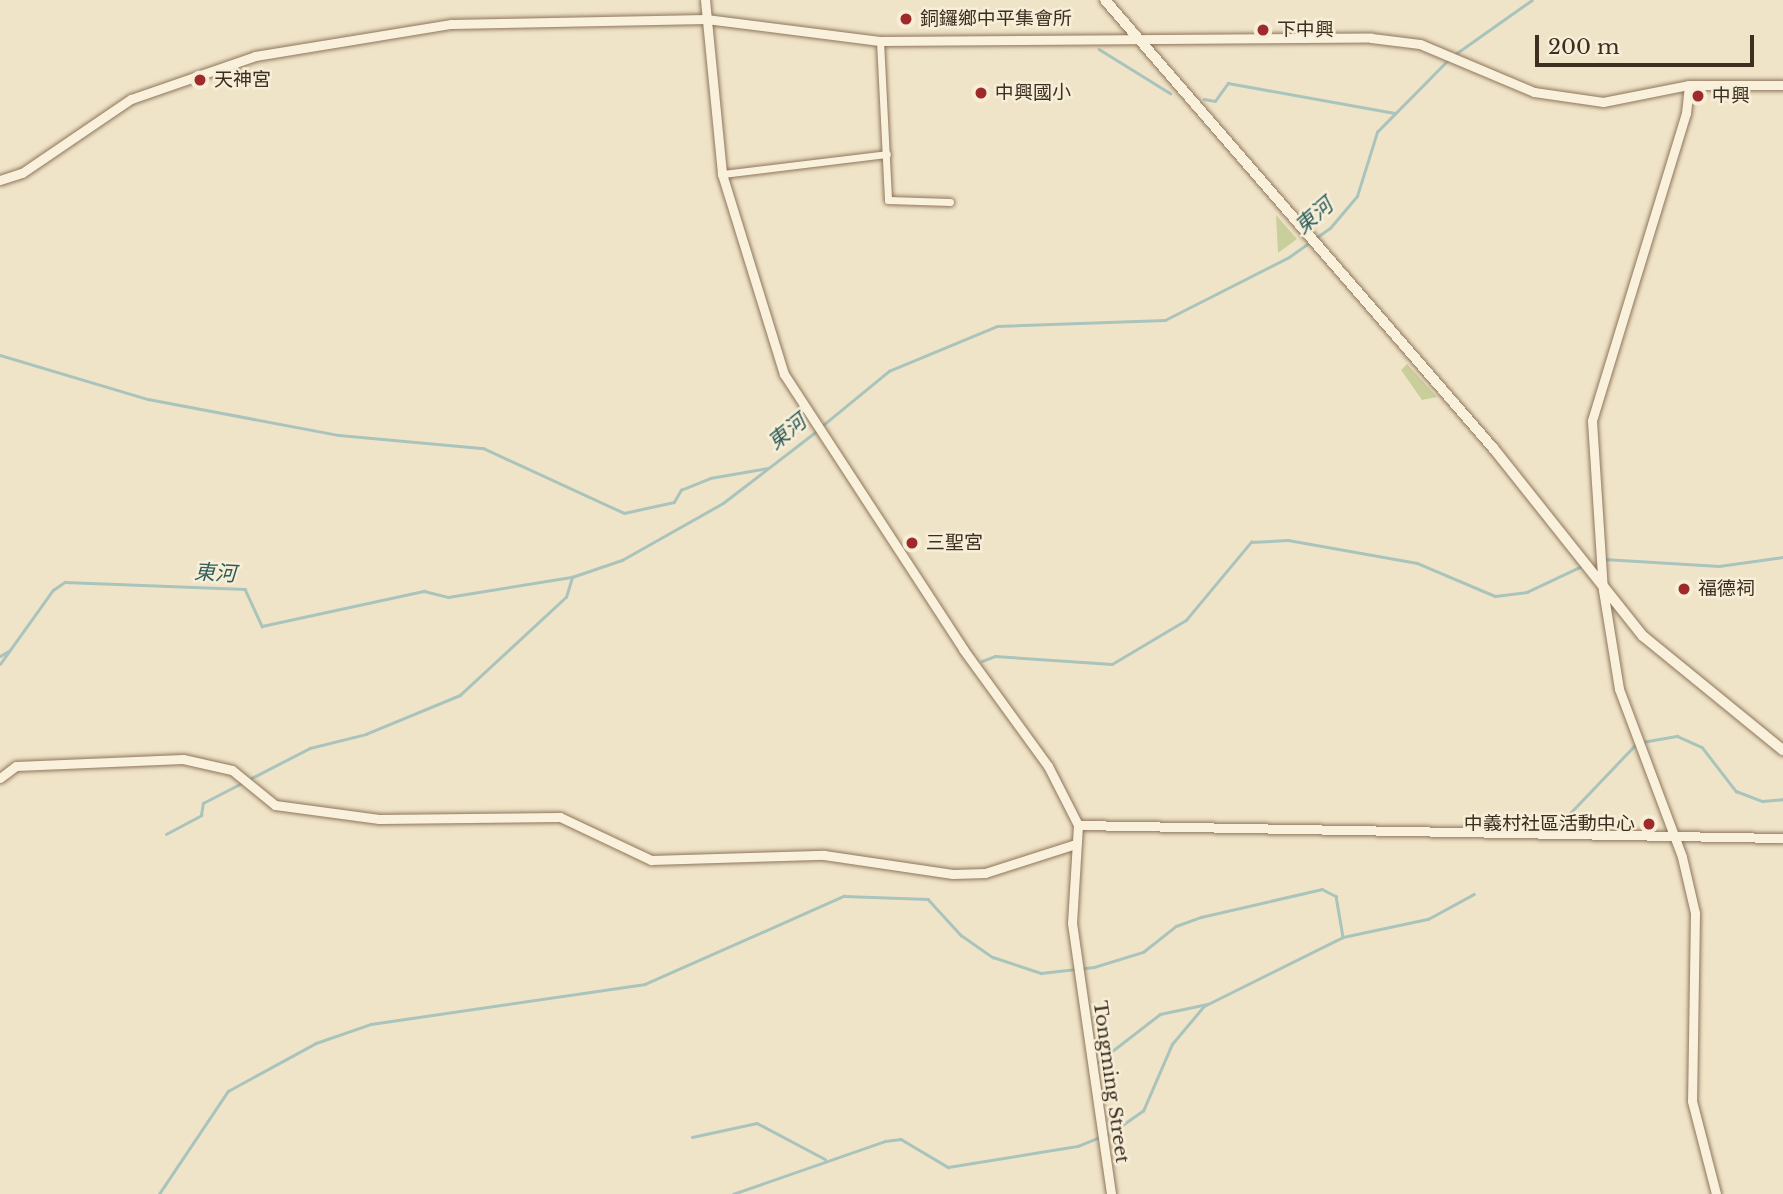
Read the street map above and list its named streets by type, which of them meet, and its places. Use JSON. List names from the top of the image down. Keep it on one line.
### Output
{"streets":{"street":["Tongming Street"]},"water":["東河"],"places":["銅鑼鄉中平集會所","下中興","天神宮","中興國小","中興","三聖宮","福德祠","中義村社區活動中心"],"scale_bar":"200 m"}
